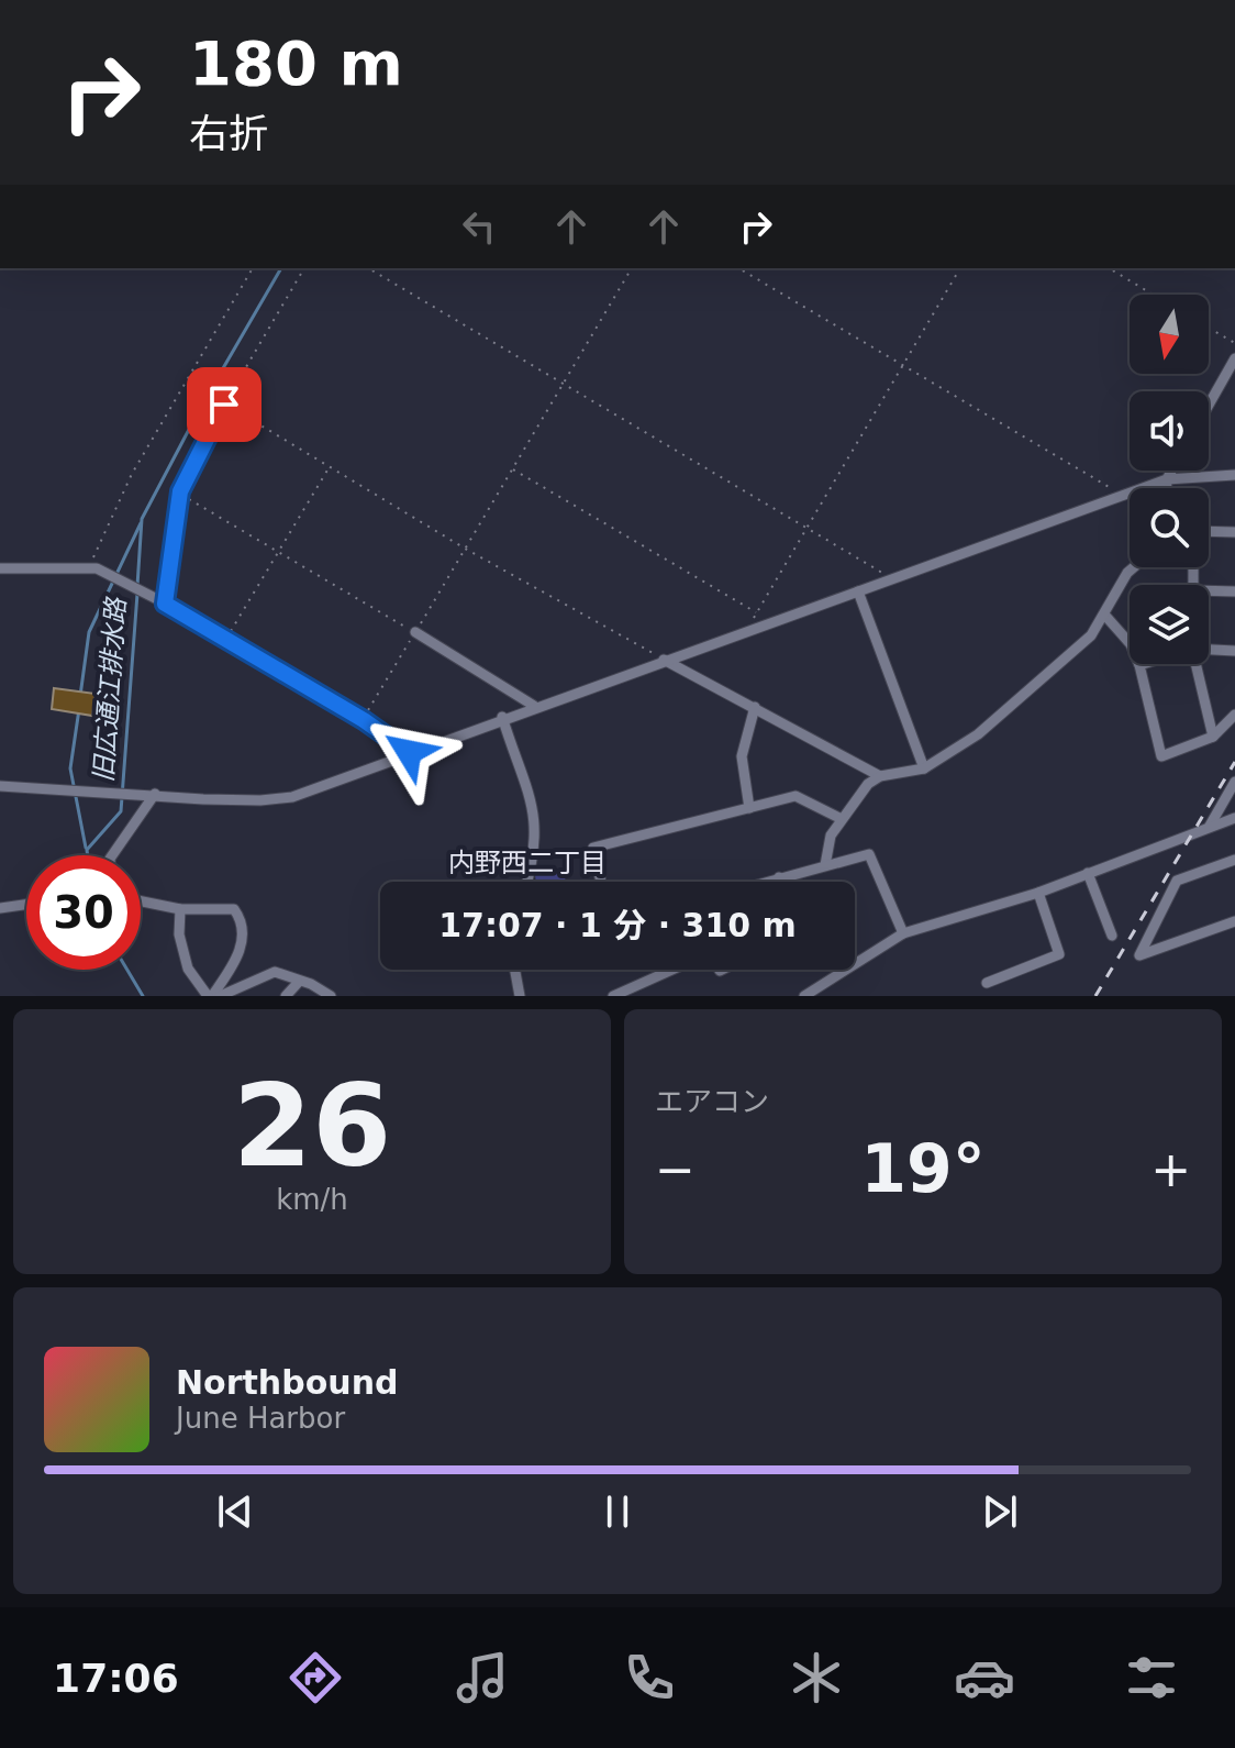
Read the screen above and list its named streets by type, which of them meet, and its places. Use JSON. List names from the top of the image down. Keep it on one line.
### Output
{"districts":["内野西二丁目"],"water":["旧広通江排水路"],"north":"bottom","page":{"turn":["180 m","右折"],"limit":"30","trip":"17:07 · 1 分 · 310 m","tile":[["26","km/h"],"エアコン"],"heat":["−","19°","+"],"song":["Northbound","June Harbor"],"tabs":"17:06"}}
